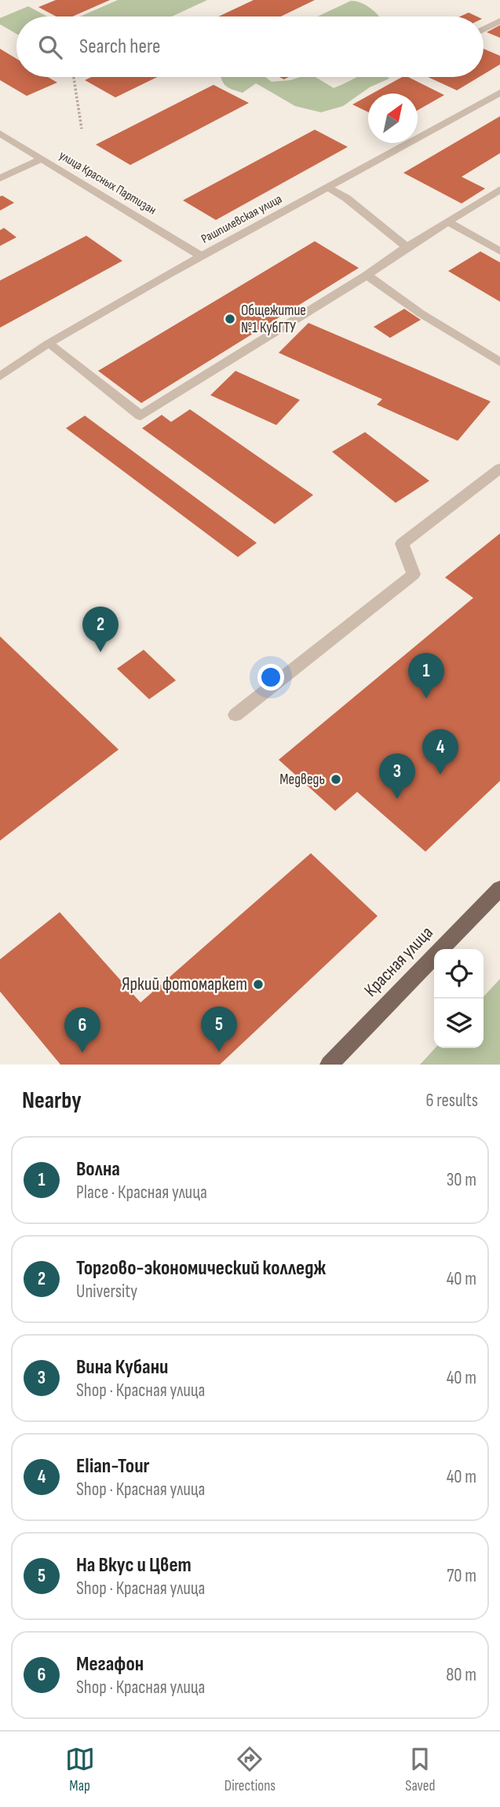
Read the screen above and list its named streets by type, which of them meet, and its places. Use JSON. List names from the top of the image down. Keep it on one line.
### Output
{"streets":{"main road":["Красная улица"],"street":["улица Красных Партизан","Рашпилевская улица"]},"crossings":[["улица Красных Партизан","Рашпилевская улица"]],"places":["Общежитие №1 КубГТУ","Медведь","Яркий фотомаркет"],"north":"top right","page":{"search":"Search here","pins":["2","1","4","3","5","6"],"heading":["Nearby","6 results"],"list":[{"mark":"1","name":"Волна","note":"Place · Красная улица","value":"30 m"},{"mark":"2","name":"Торгово-экономический колледж","note":"University","value":"40 m"},{"mark":"3","name":"Вина Кубани","note":"Shop · Красная улица","value":"40 m"},{"mark":"4","name":"Elian-Tour","note":"Shop · Красная улица","value":"40 m"},{"mark":"5","name":"На Вкус и Цвет","note":"Shop · Красная улица","value":"70 m"},{"mark":"6","name":"Мегафон","note":"Shop · Красная улица","value":"80 m"}],"nav":["Map","Directions","Saved"]}}
